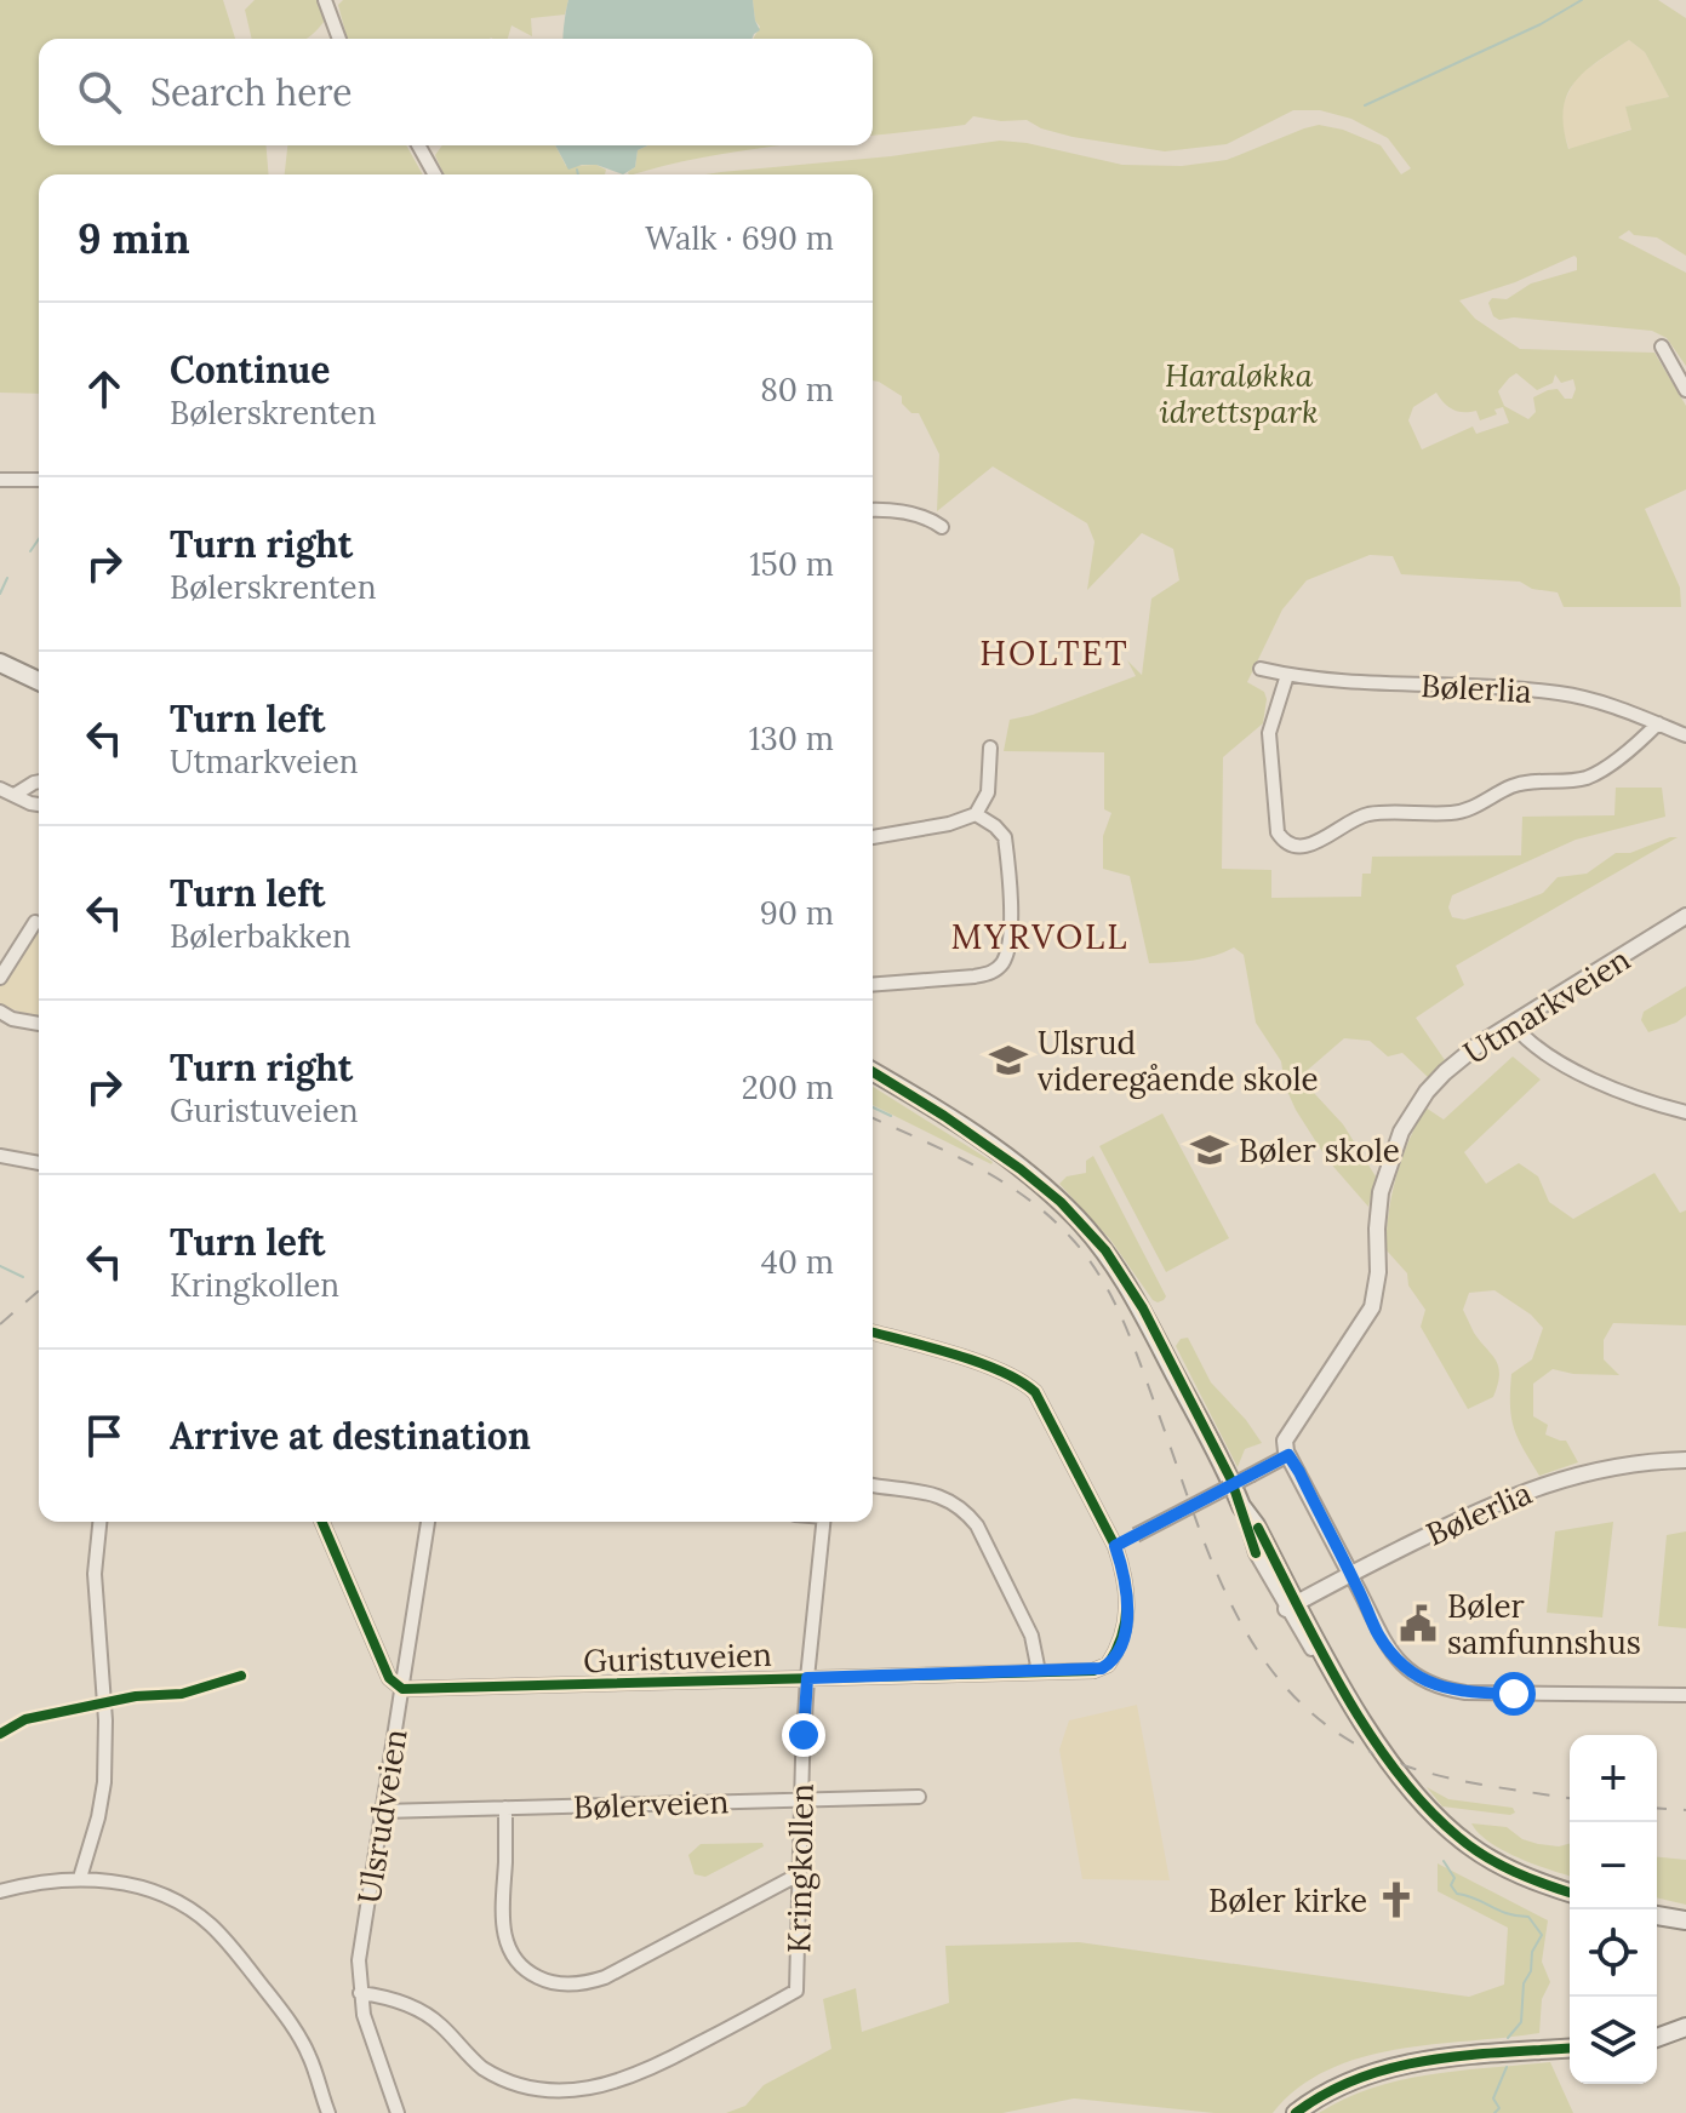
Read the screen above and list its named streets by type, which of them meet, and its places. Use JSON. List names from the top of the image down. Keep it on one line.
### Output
{"streets":{"street":["Bølerlia","Utmarkveien","Guristuveien","Bølerveien","Ulsrudveien","Kringkollen"]},"crossings":[["Guristuveien","Ulsrudveien"],["Guristuveien","Kringkollen"],["Bølerveien","Ulsrudveien"],["Bølerveien","Kringkollen"],["Ulsrudveien","Kringkollen"]],"districts":["HOLTET","MYRVOLL"],"parks":["Haraløkka idrettspark"],"places":{"school or university":["Ulsrud videregående skole","Bøler skole"],"public building":["Bøler samfunnshus"],"church":["Bøler kirke"]},"page":{"search":"Search here","heading":["9 min","Walk · 690 m"],"list":[["Continue","Bølerskrenten","80 m"],["Turn right","Bølerskrenten","150 m"],["Turn left","Utmarkveien","130 m"],["Turn left","Bølerbakken","90 m"],["Turn right","Guristuveien","200 m"],["Turn left","Kringkollen","40 m"],"Arrive at destination"],"map_buttons":["+","−"]}}
